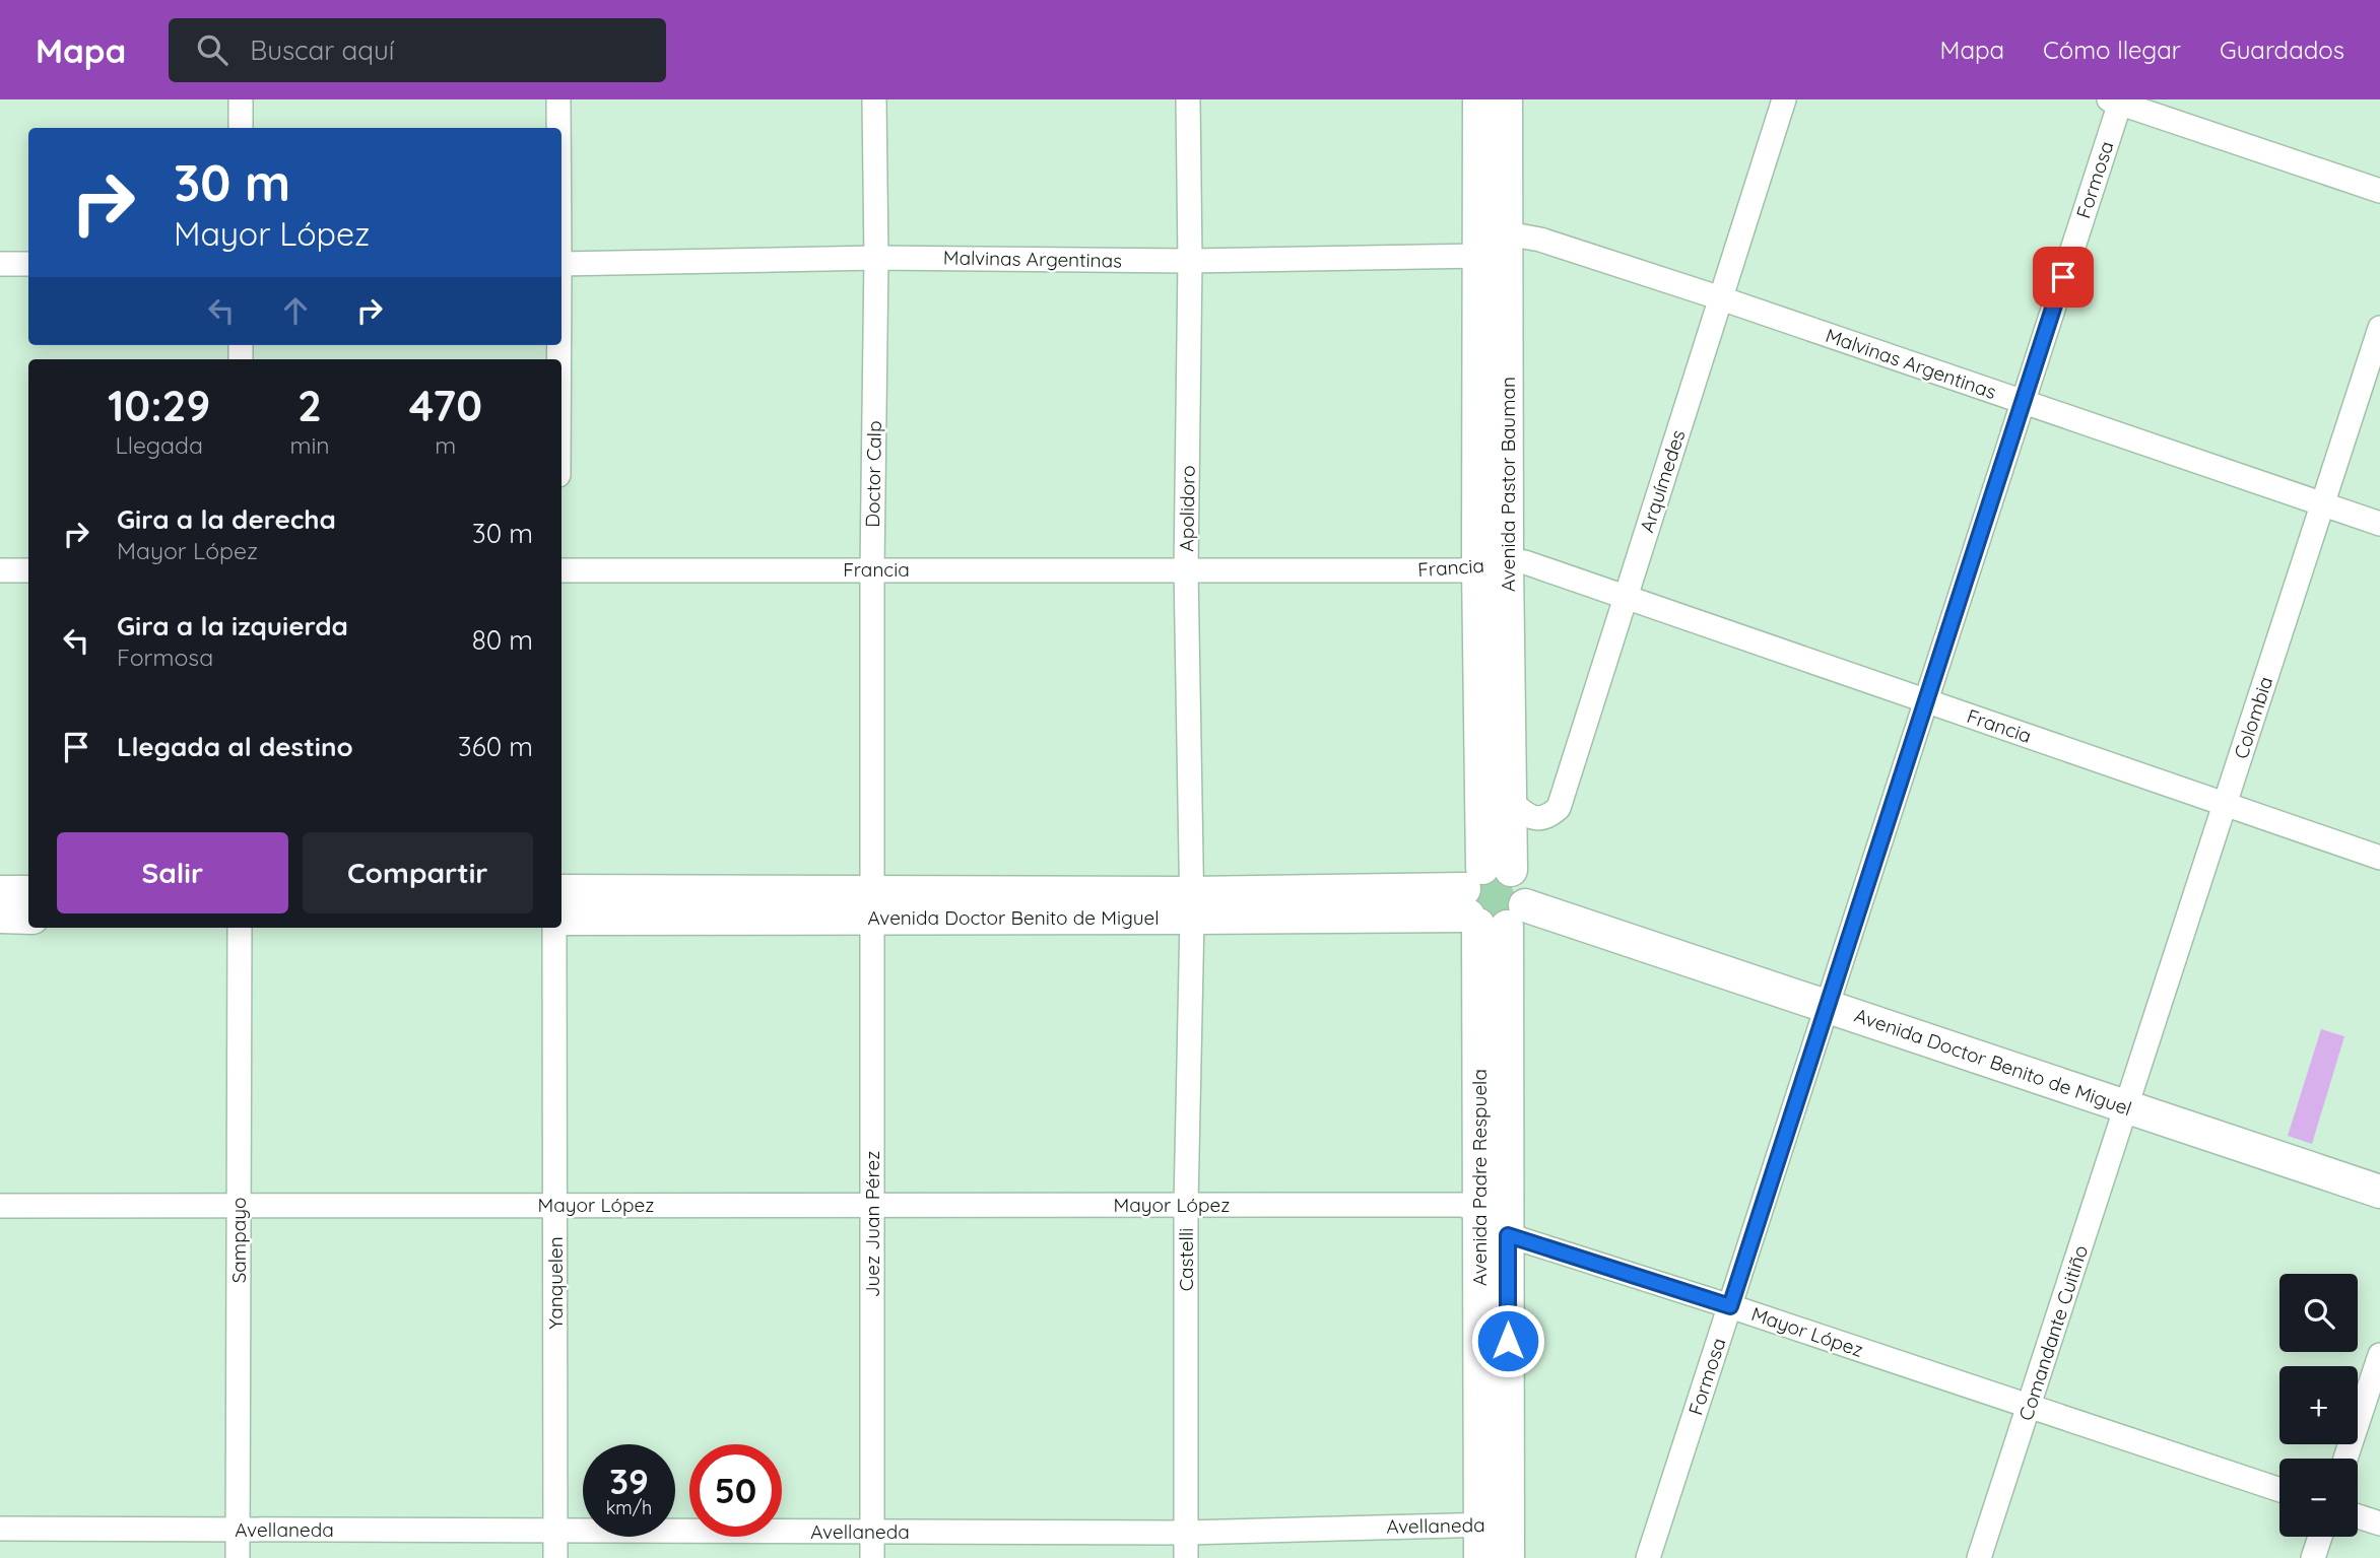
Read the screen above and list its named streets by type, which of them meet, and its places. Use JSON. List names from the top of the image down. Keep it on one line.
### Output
{"streets":{"main road":["Avenida Pastor Bauman","Avenida Doctor Benito de Miguel","Avenida Padre Respuela"],"street":["Formosa","Malvinas Argentinas","Doctor Calp","Arquímedes","Apolidoro","Francia","Colombia","Mayor López","Juez Juan Pérez","Sampayo","Castelli","Yanquelen","Comandante Cuitiño","Avellaneda"]},"crossings":[["Formosa","Malvinas Argentinas"],["Formosa","Francia"],["Formosa","Avenida Doctor Benito de Miguel"],["Formosa","Mayor López"],["Malvinas Argentinas","Doctor Calp"],["Malvinas Argentinas","Arquímedes"],["Malvinas Argentinas","Avenida Pastor Bauman"],["Malvinas Argentinas","Apolidoro"],["Malvinas Argentinas","Colombia"],["Doctor Calp","Francia"],["Doctor Calp","Avenida Doctor Benito de Miguel"],["Doctor Calp","Juez Juan Pérez"],["Arquímedes","Avenida Pastor Bauman"],["Arquímedes","Francia"],["Avenida Pastor Bauman","Francia"],["Avenida Pastor Bauman","Avenida Doctor Benito de Miguel"],["Avenida Pastor Bauman","Avenida Padre Respuela"],["Apolidoro","Francia"],["Apolidoro","Avenida Doctor Benito de Miguel"],["Apolidoro","Castelli"],["Francia","Colombia"],["Colombia","Avenida Doctor Benito de Miguel"],["Colombia","Comandante Cuitiño"],["Avenida Doctor Benito de Miguel","Avenida Padre Respuela"],["Avenida Doctor Benito de Miguel","Juez Juan Pérez"],["Avenida Doctor Benito de Miguel","Castelli"],["Avenida Doctor Benito de Miguel","Comandante Cuitiño"],["Avenida Padre Respuela","Mayor López"],["Avenida Padre Respuela","Avellaneda"],["Mayor López","Juez Juan Pérez"],["Mayor López","Sampayo"],["Mayor López","Castelli"],["Mayor López","Yanquelen"],["Mayor López","Comandante Cuitiño"],["Juez Juan Pérez","Avellaneda"],["Sampayo","Avellaneda"],["Castelli","Avellaneda"],["Yanquelen","Avellaneda"]],"page":{"header":"Mapa","search":"Buscar aquí","nav":["Mapa","Cómo llegar","Guardados"],"turn":["30 m","Mayor López"],"eta":["10:29","Llegada","2","min","470","m"],"list":[{"name":"Gira a la derecha","note":"Mayor López","value":"30 m"},{"name":"Gira a la izquierda","note":"Formosa","value":"80 m"},{"name":"Llegada al destino","value":"360 m"}],"buttons":["Salir","Compartir"],"map_buttons":["+","−"],"speed":"39 km/h","limit":"50"}}
